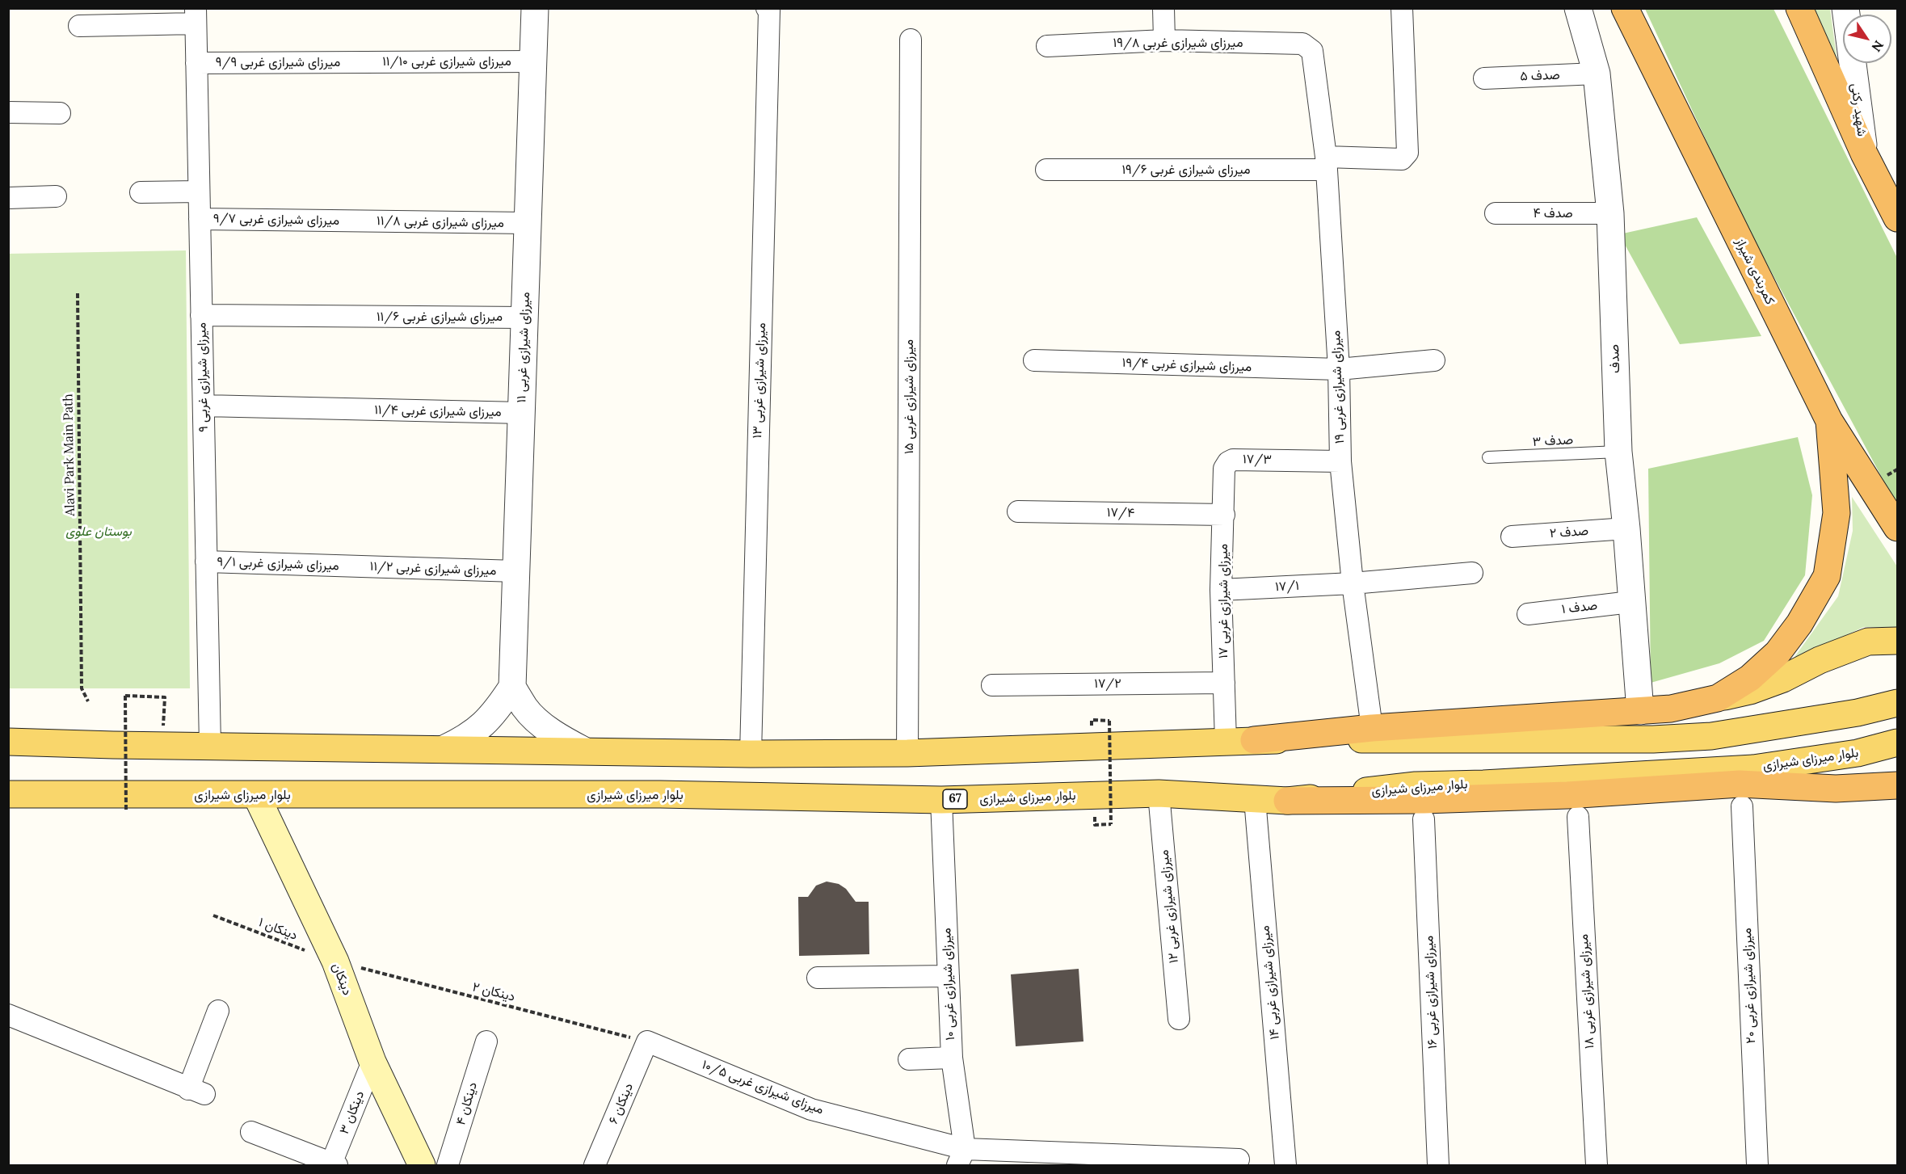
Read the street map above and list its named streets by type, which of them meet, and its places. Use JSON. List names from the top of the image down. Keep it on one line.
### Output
{"streets":{"highway":["کمربندی شیراز"],"main road":["بلوار میرزای شیرازی","67","دینکان"],"street":["۱۹/۸ میرزای شیرازی غربی","میرزای شیرازی غربی ۱۱/۱۰","میرزای شیرازی غربی ۹/۹","۵ صدف","شهید رکنی","۱۹/۶ میرزای شیرازی غربی","۴ صدف","میرزای شیرازی غربی ۹/۷","میرزای شیرازی غربی ۱۱/۸","میرزای شیرازی غربی ۱۱/۶","میرزای شیرازی غربی ۱۱","صدف","۱۹/۴ میرزای شیرازی غربی","میرزای شیرازی غربی ۹","۱۳ میرزای شیرازی غربی","۱۹ میرزای شیرازی غربی","۱۵ میرزای شیرازی غربی","میرزای شیرازی غربی ۱۱/۴","۱۷/۳","۱۷/۴","۲ صدف","میرزای شیرازی غربی ۹/۱","میرزای شیرازی غربی ۱۱/۲","۱۷/۱","۱۷ میرزای شیرازی غربی","۱ صدف","۱۷/۲","۱۲ میرزای شیرازی غربی","۱۴ میرزای شیرازی غربی","۱۰ میرزای شیرازی غربی","۲۰ میرزای شیرازی غربی","۱۸ میرزای شیرازی غربی","۱۶ میرزای شیرازی غربی","۱۰/۵ میرزای شیرازی غربی","دینکان ۴","دینکان ۶","۳ دینکان"],"lane":["صدف ۳"],"path":["Alavi Park Main Path","۱ دینکان","دینکان ۲"]},"crossings":[["۱۹/۸ میرزای شیرازی غربی","۱۹ میرزای شیرازی غربی"],["میرزای شیرازی غربی ۱۱/۱۰","میرزای شیرازی غربی ۹/۹"],["میرزای شیرازی غربی ۱۱/۱۰","میرزای شیرازی غربی ۱۱"],["میرزای شیرازی غربی ۹/۹","میرزای شیرازی غربی ۹"],["۵ صدف","صدف"],["۱۹/۶ میرزای شیرازی غربی","۱۹ میرزای شیرازی غربی"],["۴ صدف","صدف"],["میرزای شیرازی غربی ۹/۷","میرزای شیرازی غربی ۱۱/۸"],["میرزای شیرازی غربی ۹/۷","میرزای شیرازی غربی ۹"],["میرزای شیرازی غربی ۱۱/۸","میرزای شیرازی غربی ۱۱"],["میرزای شیرازی غربی ۱۱/۶","میرزای شیرازی غربی ۱۱"],["میرزای شیرازی غربی ۱۱/۶","میرزای شیرازی غربی ۹"],["میرزای شیرازی غربی ۱۱","میرزای شیرازی غربی ۱۱/۴"],["میرزای شیرازی غربی ۱۱","میرزای شیرازی غربی ۱۱/۲"],["صدف","صدف ۳"],["صدف","۲ صدف"],["صدف","۱ صدف"],["۱۹/۴ میرزای شیرازی غربی","۱۹ میرزای شیرازی غربی"],["میرزای شیرازی غربی ۹","میرزای شیرازی غربی ۱۱/۴"],["میرزای شیرازی غربی ۹","میرزای شیرازی غربی ۹/۱"],["۱۹ میرزای شیرازی غربی","۱۷/۳"],["۱۹ میرزای شیرازی غربی","۱۷/۱"],["۱۷/۳","۱۷ میرزای شیرازی غربی"],["۱۷/۴","۱۷ میرزای شیرازی غربی"],["میرزای شیرازی غربی ۹/۱","میرزای شیرازی غربی ۱۱/۲"],["۱۷/۱","۱۷ میرزای شیرازی غربی"],["۱۷ میرزای شیرازی غربی","۱۷/۲"],["بلوار میرزای شیرازی","۱۲ میرزای شیرازی غربی"],["بلوار میرزای شیرازی","دینکان"],["بلوار میرزای شیرازی","۱۴ میرزای شیرازی غربی"],["بلوار میرزای شیرازی","۱۰ میرزای شیرازی غربی"],["۱ دینکان","دینکان"],["۱ دینکان","دینکان ۲"],["دینکان","دینکان ۲"],["دینکان","۳ دینکان"],["۱۰ میرزای شیرازی غربی","۱۰/۵ میرزای شیرازی غربی"],["دینکان ۲","۱۰/۵ میرزای شیرازی غربی"],["دینکان ۲","دینکان ۶"],["۱۰/۵ میرزای شیرازی غربی","دینکان ۶"]],"parks":["بوستان علوی"],"north":"bottom right"}
